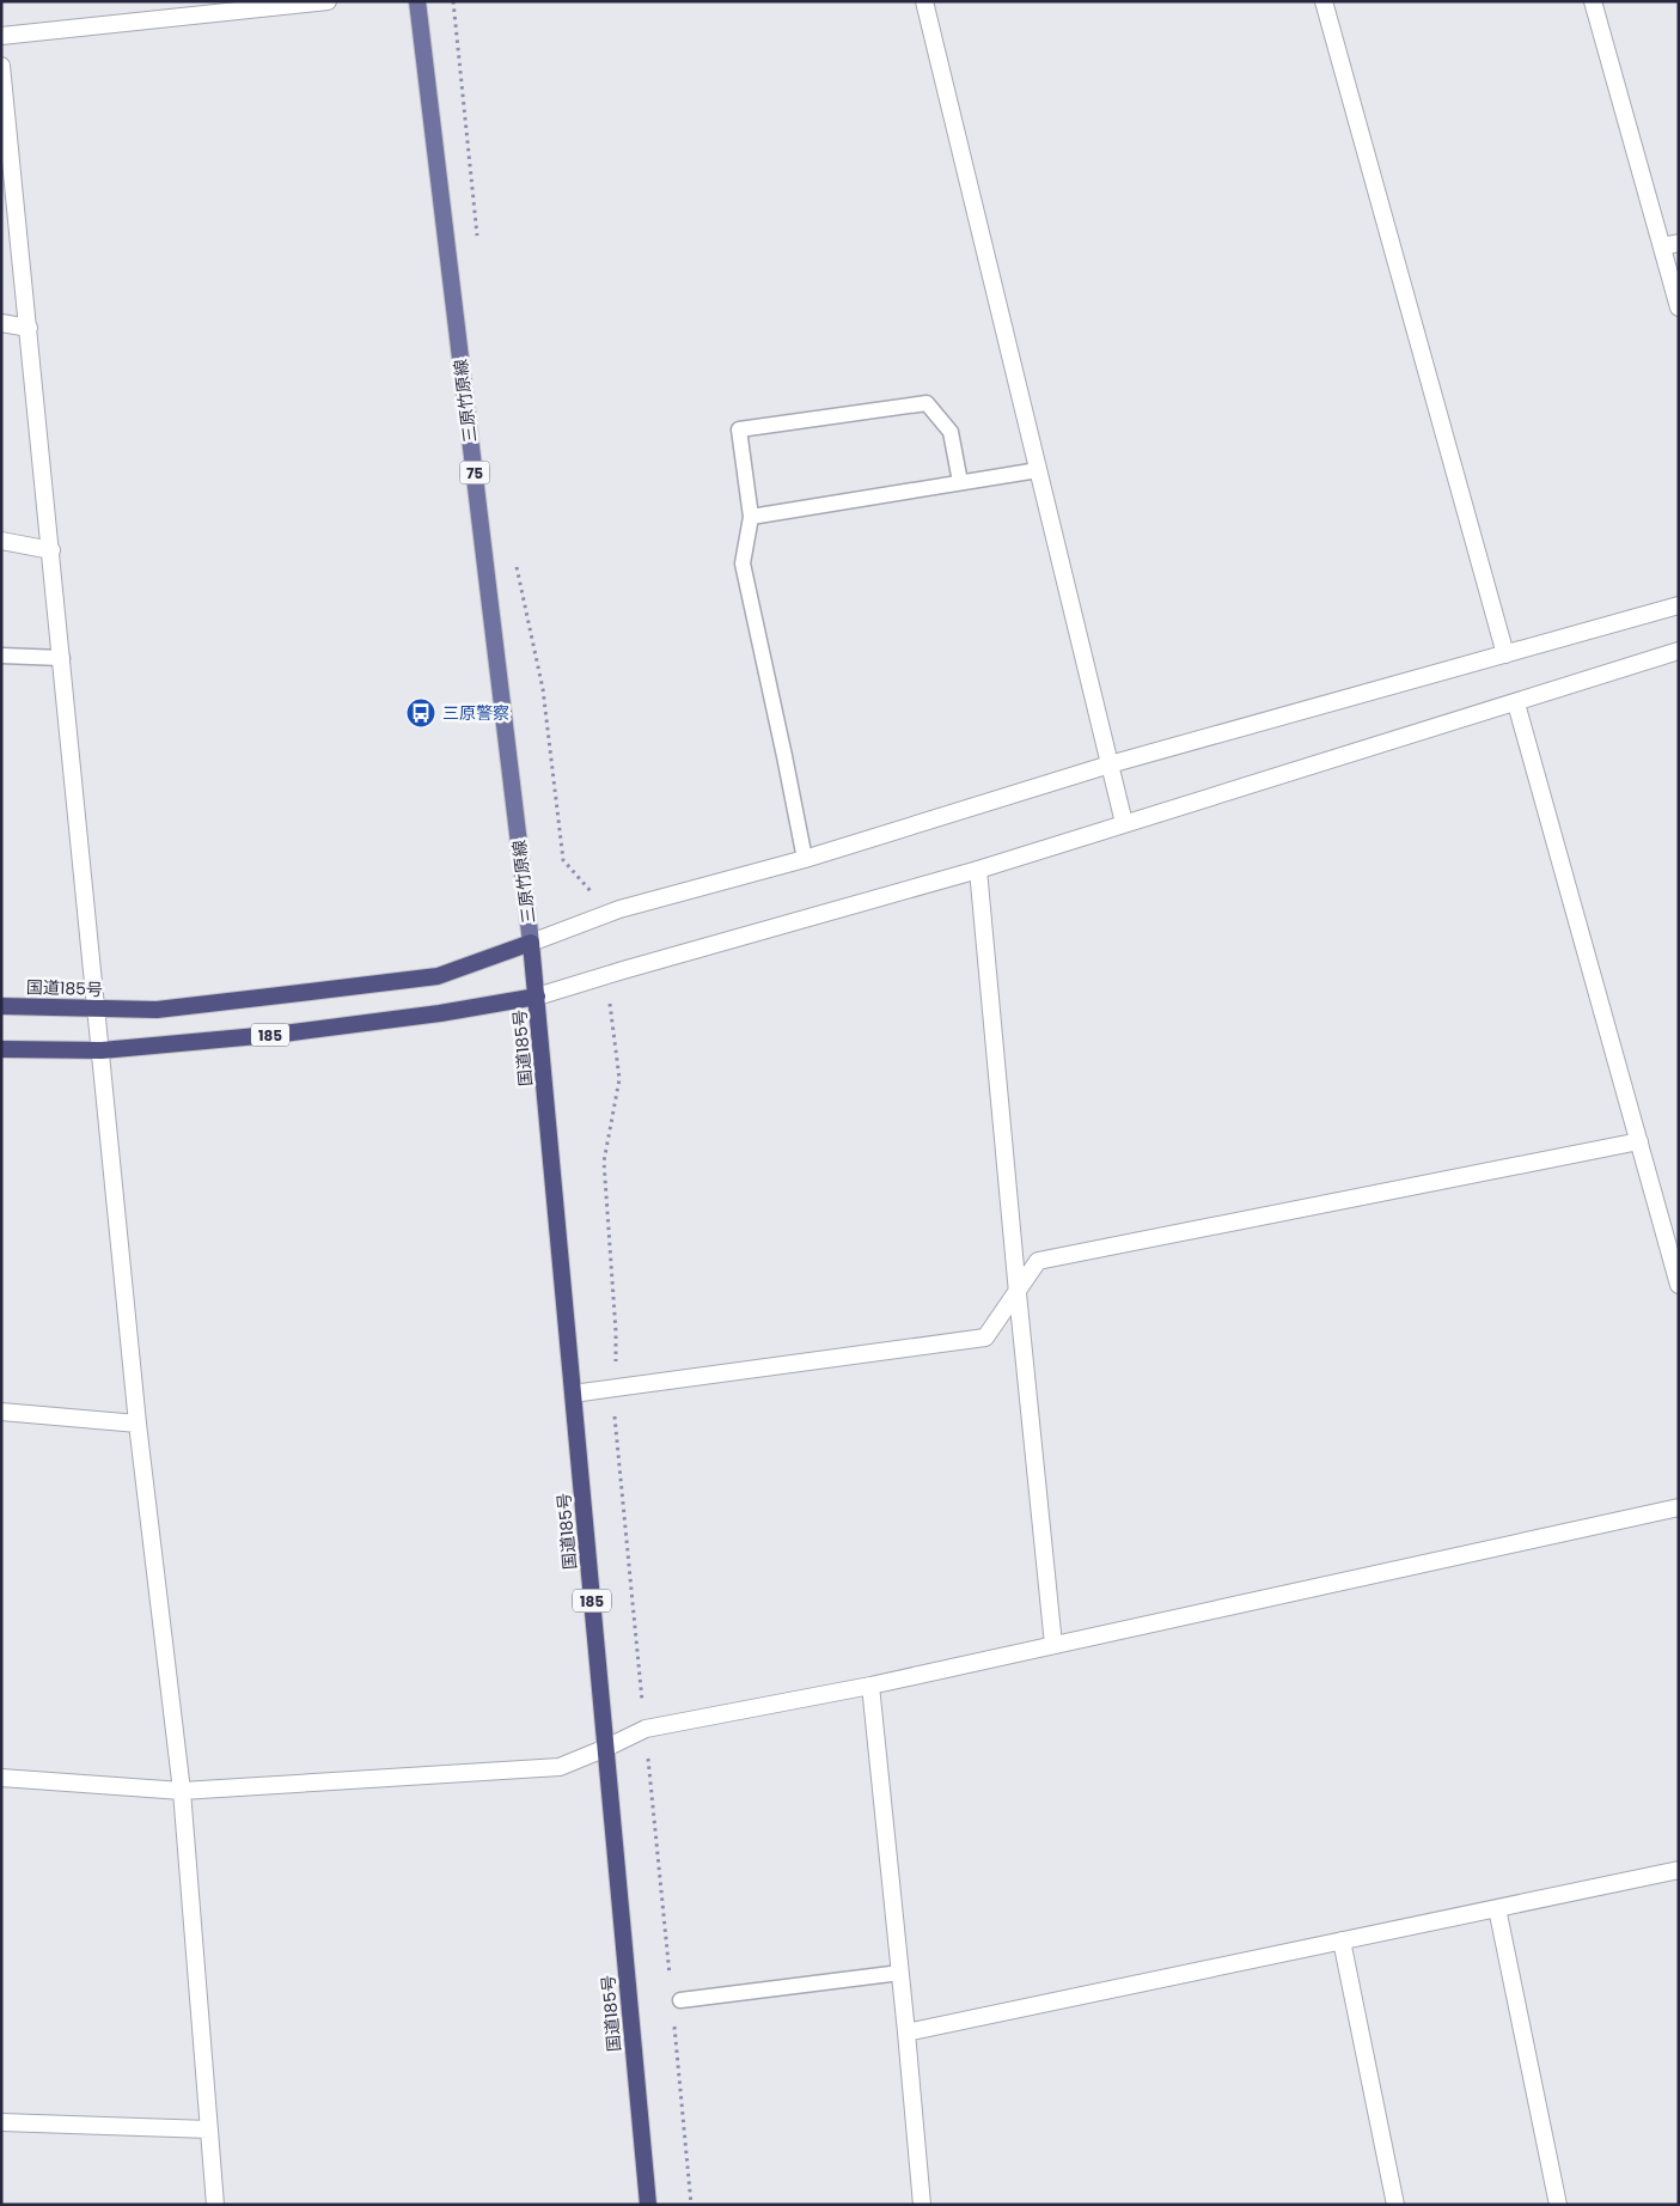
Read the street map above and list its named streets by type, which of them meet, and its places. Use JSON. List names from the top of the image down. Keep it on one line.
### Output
{"streets":{"highway":["国道185号","185"],"main road":["三原竹原線","75"]},"crossings":[["三原竹原線","国道185号"]],"places":{"bus stop":["三原警察"]}}
